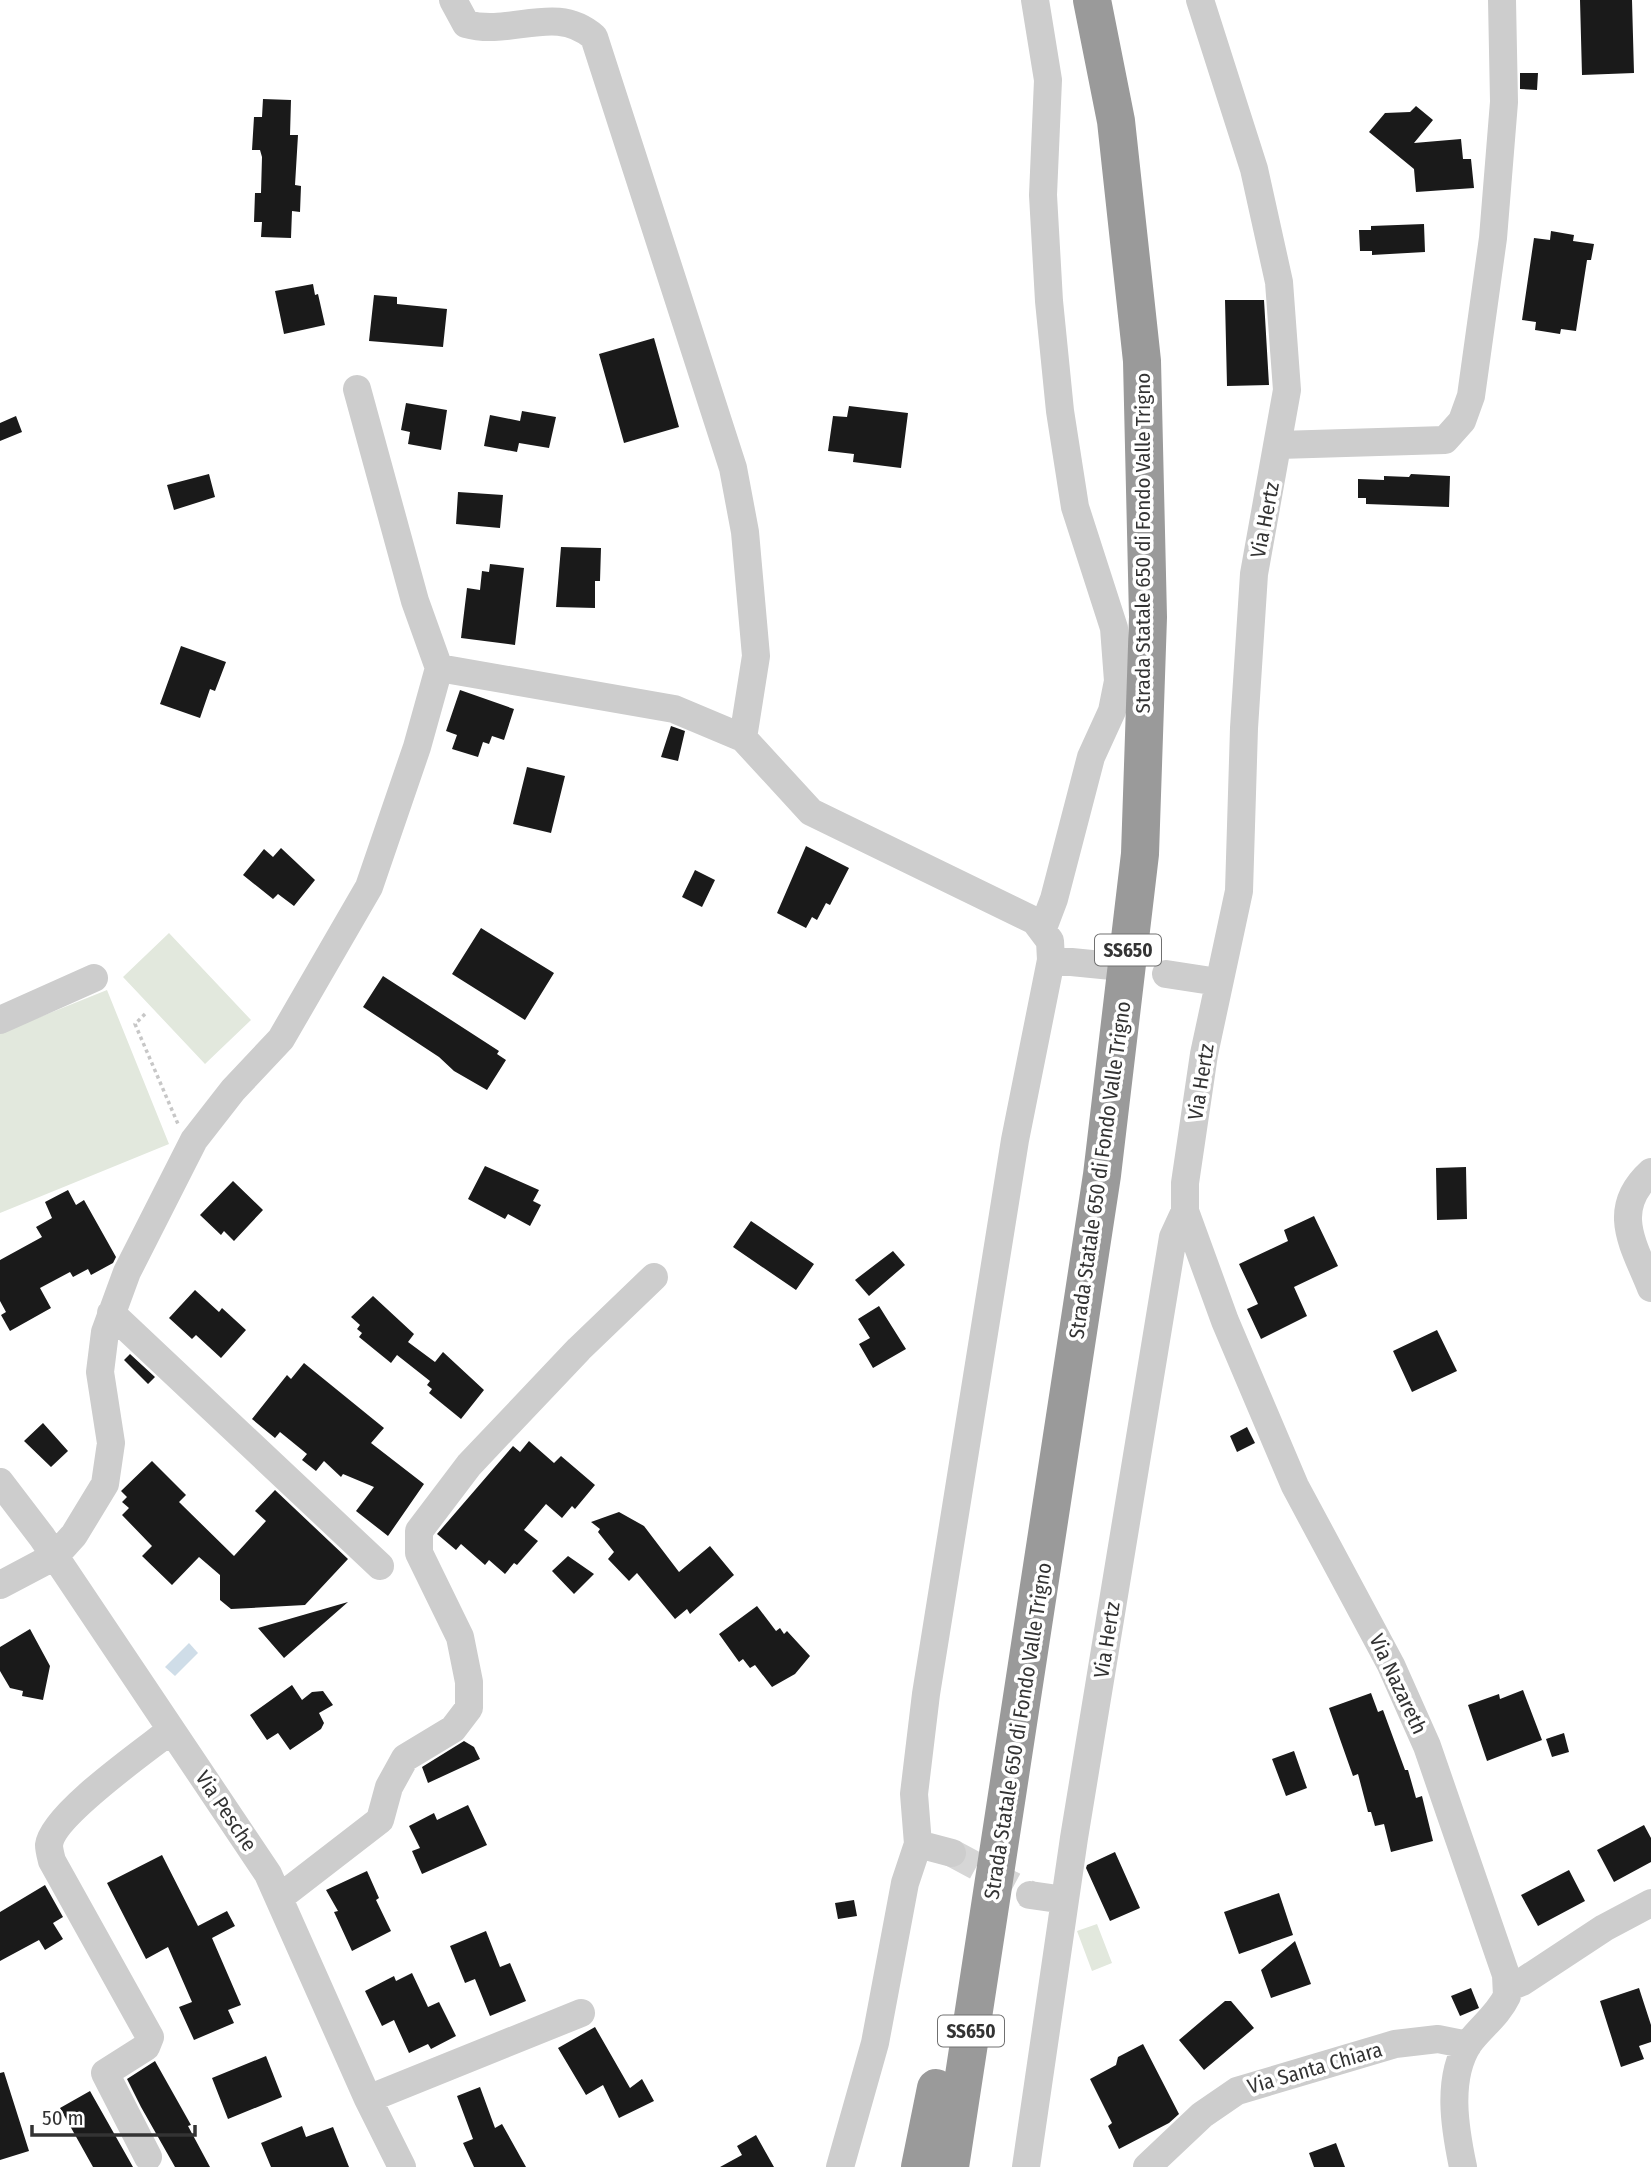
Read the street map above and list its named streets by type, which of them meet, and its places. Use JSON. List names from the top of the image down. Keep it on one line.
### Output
{"streets":{"highway":["Strada Statale 650 di Fondo Valle Trigno","SS650"],"street":["Via Hertz","Via Nazareth","Via Pesche","Via Santa Chiara"]},"crossings":[["Via Hertz","Via Nazareth"]],"scale_bar":"50 m"}
